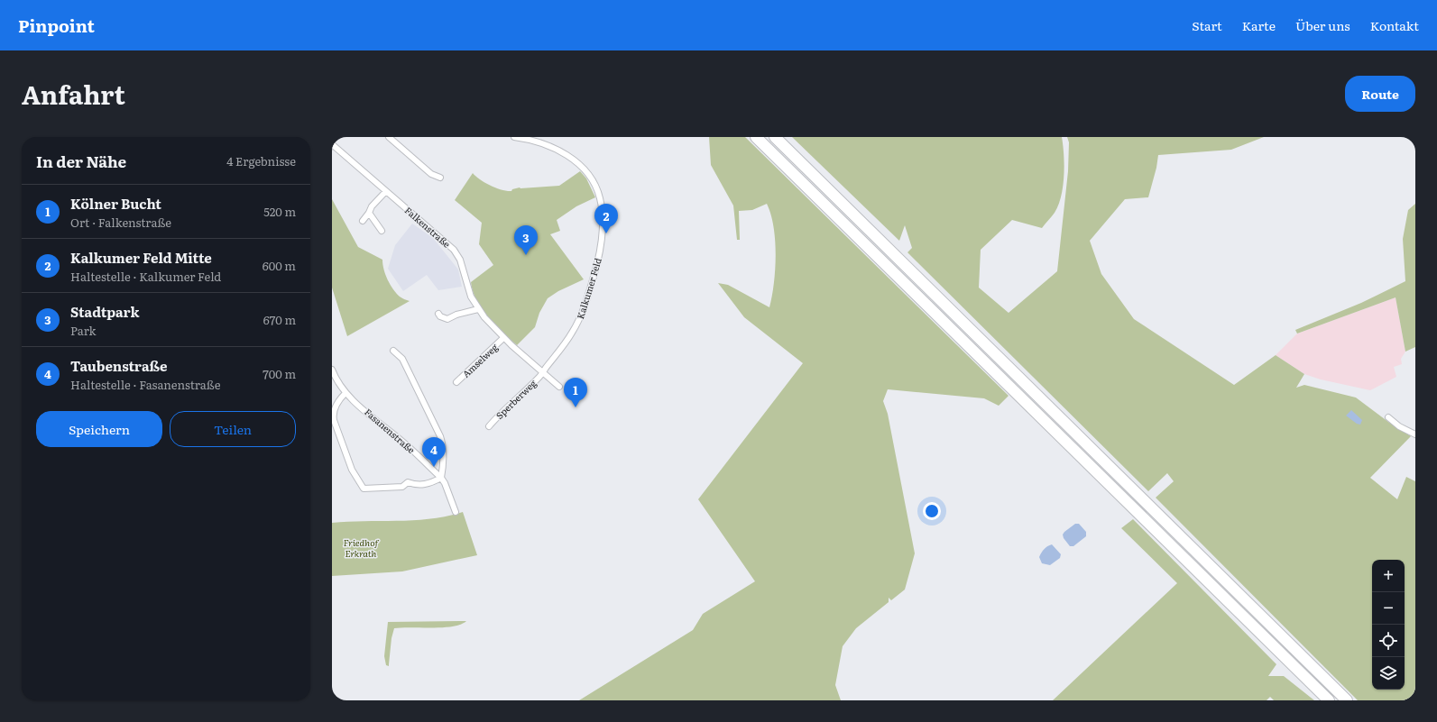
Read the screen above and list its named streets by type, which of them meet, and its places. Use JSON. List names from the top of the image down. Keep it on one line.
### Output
{"streets":{"street":["Falkenstraße","Kalkumer Feld","Amselweg","Sperberweg","Fasanenstraße"]},"crossings":[["Falkenstraße","Kalkumer Feld"],["Falkenstraße","Amselweg"],["Falkenstraße","Sperberweg"],["Kalkumer Feld","Sperberweg"]],"parks":["Friedhof Erkrath"],"page":{"header":"Pinpoint","nav":["Start","Karte","Über uns","Kontakt"],"title":"Anfahrt","buttons":["Route",["Speichern","Teilen"]],"heading":["In der Nähe","4 Ergebnisse"],"list":[{"mark":"1","name":"Kölner Bucht","note":"Ort · Falkenstraße","value":"520 m"},{"mark":"2","name":"Kalkumer Feld Mitte","note":"Haltestelle · Kalkumer Feld","value":"600 m"},{"mark":"3","name":"Stadtpark","note":"Park","value":"670 m"},{"mark":"4","name":"Taubenstraße","note":"Haltestelle · Fasanenstraße","value":"700 m"}],"pins":["2","3","1","4"],"map_buttons":["+","−"]}}
